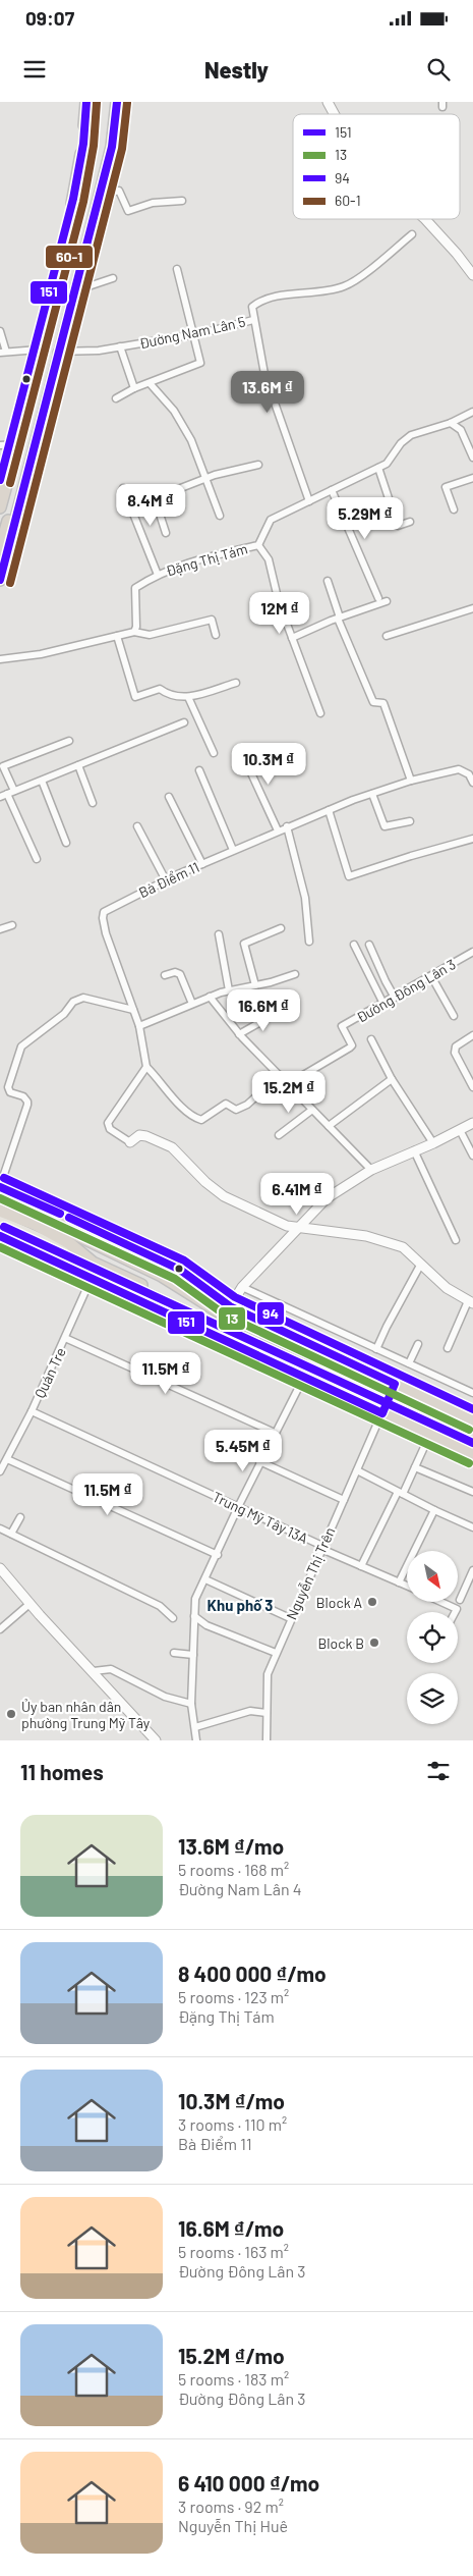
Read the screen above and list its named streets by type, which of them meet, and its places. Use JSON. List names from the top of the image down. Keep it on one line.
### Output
{"streets":{"street":["Đường Nam Lân 5","Đặng Thị Tám","Bà Điểm 11","Đường Đông Lân 3","Quán Tre","Trung Mỹ Tây 13A","Nguyễn Thị Trên"]},"crossings":[["Quán Tre","Trung Mỹ Tây 13A"],["Trung Mỹ Tây 13A","Nguyễn Thị Trên"]],"districts":["Khu phố 3"],"places":["Block A","Block B","Ủy ban nhân dân phường Trung Mỹ Tây"],"lines":["transit line 151","transit line 60-1","transit line 94","transit line 13"],"legend":["151","13","94","60-1"],"north":"bottom right","page":{"status":"09:07","header":"Nestly","price":["13.6M ₫","8.4M ₫","5.29M ₫","12M ₫","10.3M ₫","16.6M ₫","15.2M ₫","6.41M ₫","11.5M ₫","5.45M ₫","11.5M ₫"],"heading":"11 homes","list":[{"name":"13.6M ₫/mo","note":"5 rooms · 168 m² · Đường Nam Lân 4"},{"name":"8 400 000 ₫/mo","note":"5 rooms · 123 m² · Đặng Thị Tám"},{"name":"10.3M ₫/mo","note":"3 rooms · 110 m² · Bà Điểm 11"},{"name":"16.6M ₫/mo","note":"5 rooms · 163 m² · Đường Đông Lân 3"},{"name":"15.2M ₫/mo","note":"5 rooms · 183 m² · Đường Đông Lân 3"},{"name":"6 410 000 ₫/mo","note":"3 rooms · 92 m² · Nguyễn Thị Huê"}]}}
